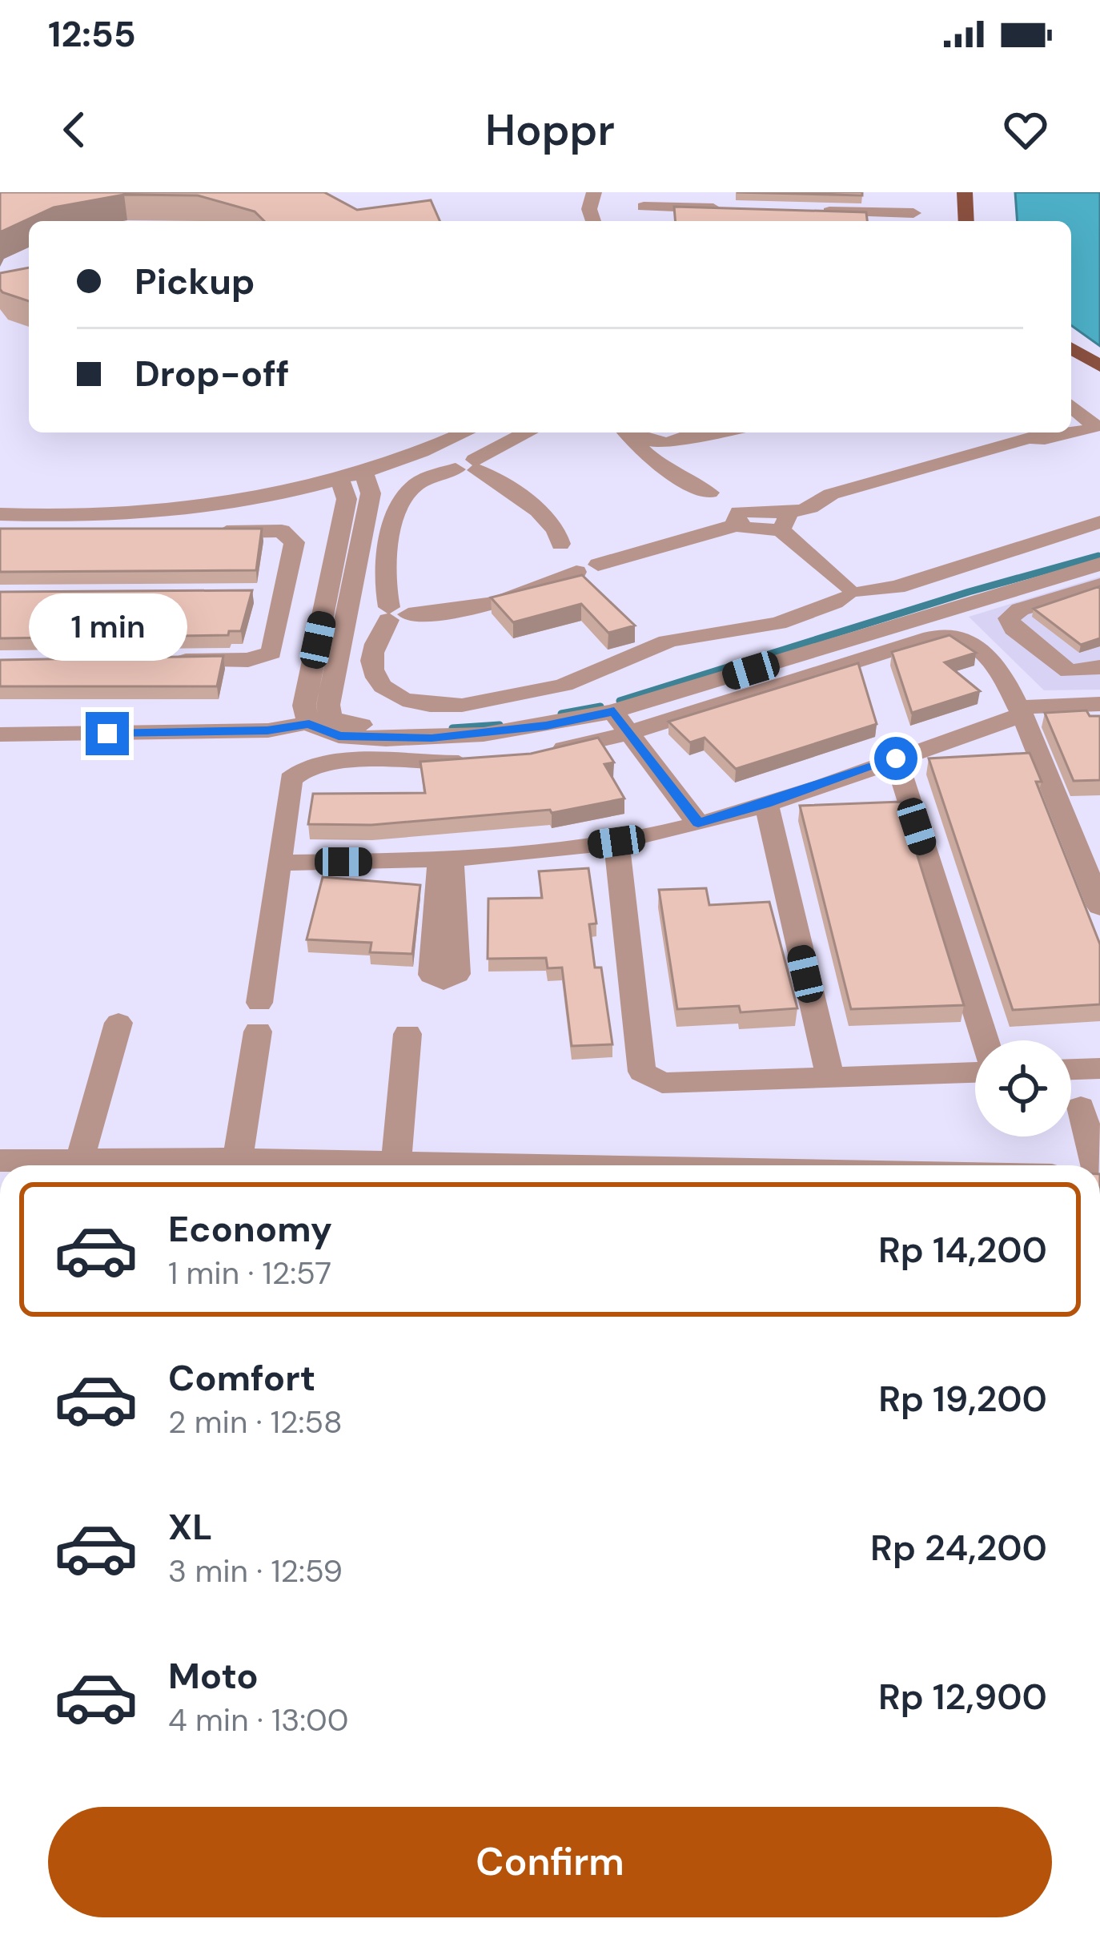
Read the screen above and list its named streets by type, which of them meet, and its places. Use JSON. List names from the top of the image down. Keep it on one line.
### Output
{"page":{"status":"12:55","header":"Hoppr","banner":["Pickup","Drop-off"],"bubble":"1 min","list":[{"name":"Economy","note":"1 min · 12:57","value":"Rp 14,200"},{"name":"Comfort","note":"2 min · 12:58","value":"Rp 19,200"},{"name":"XL","note":"3 min · 12:59","value":"Rp 24,200"},{"name":"Moto","note":"4 min · 13:00","value":"Rp 12,900"}],"buttons":"Confirm"}}
